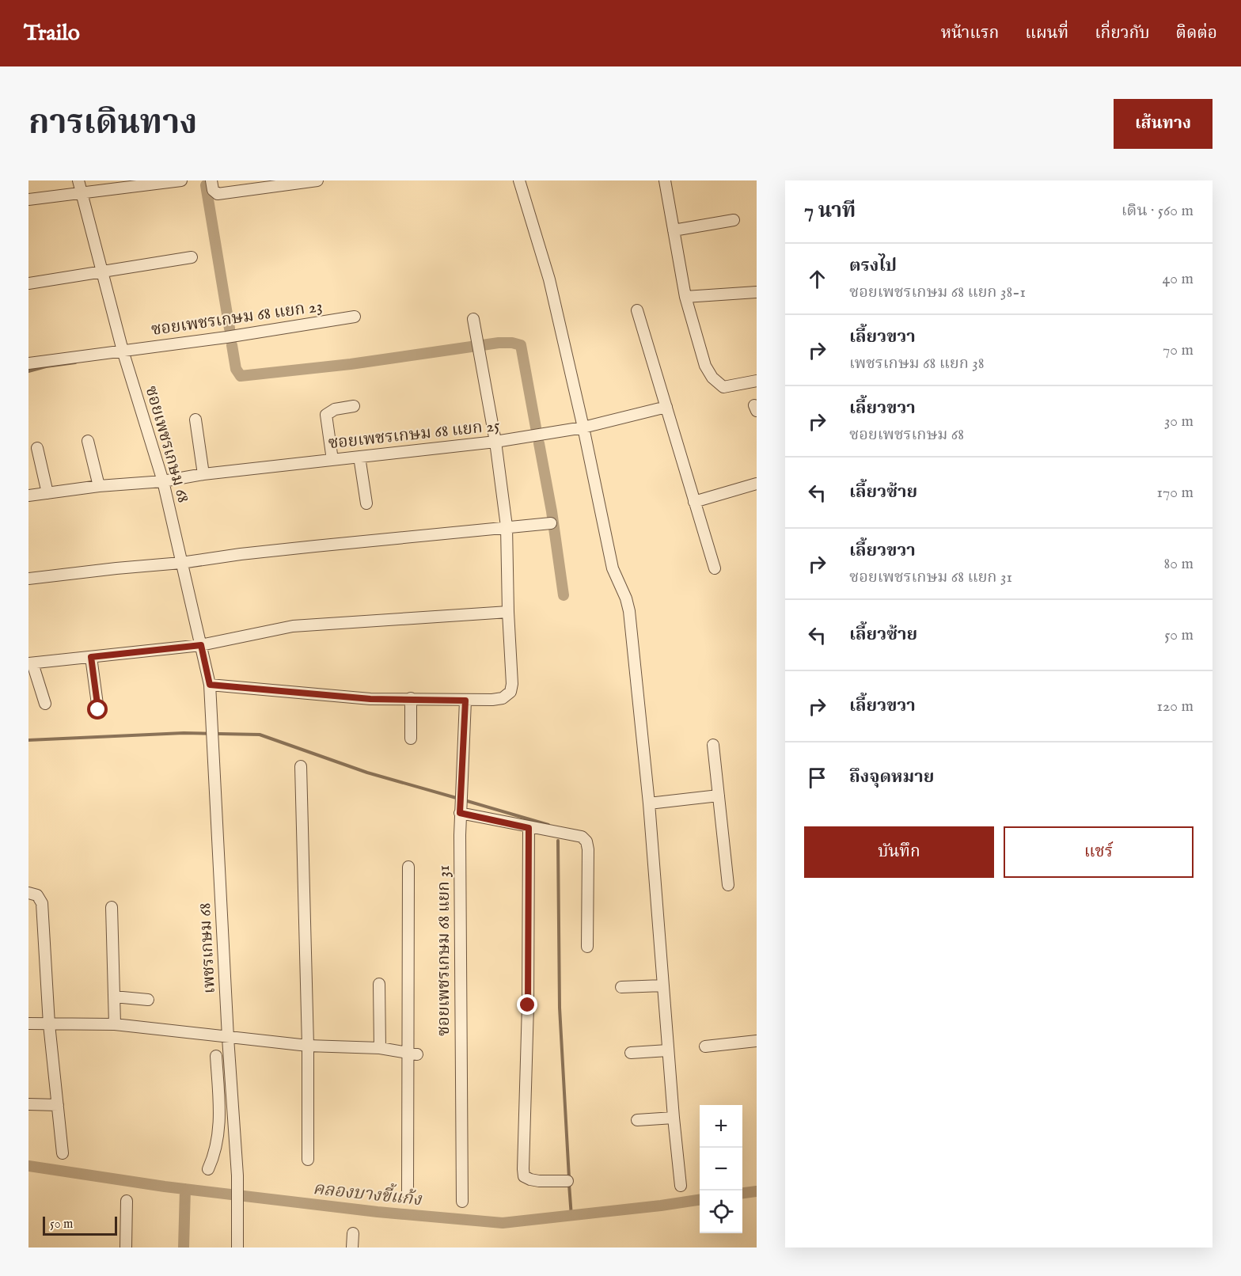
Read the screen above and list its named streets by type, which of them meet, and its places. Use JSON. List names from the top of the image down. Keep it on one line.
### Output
{"streets":{"street":["ซอยเพชรเกษม 68 แยก 23","ซอยเพชรเกษม 68 แยก 25","ซอยเพชรเกษม 68","เพชรเกษม 68","ซอยเพชรเกษม 68 แยก 31"]},"crossings":[["ซอยเพชรเกษม 68 แยก 23","ซอยเพชรเกษม 68"],["ซอยเพชรเกษม 68 แยก 25","ซอยเพชรเกษม 68"],["ซอยเพชรเกษม 68","เพชรเกษม 68"]],"water":["คลองบางขี้แก้ง"],"scale_bar":"50 m","page":{"header":"Trailo","nav":["หน้าแรก","แผนที่","เกี่ยวกับ","ติดต่อ"],"title":"การเดินทาง","buttons":["เส้นทาง",["บันทึก","แชร์"]],"heading":["7 นาที","เดิน · 560 m"],"list":[["ตรงไป","ซอยเพชรเกษม 68 แยก 38-1","40 m"],["เลี้ยวขวา","เพชรเกษม 68 แยก 38","70 m"],["เลี้ยวขวา","ซอยเพชรเกษม 68","30 m"],["เลี้ยวซ้าย","170 m"],["เลี้ยวขวา","ซอยเพชรเกษม 68 แยก 31","80 m"],["เลี้ยวซ้าย","50 m"],["เลี้ยวขวา","120 m"],"ถึงจุดหมาย"],"map_buttons":["+","−"],"scale":"50 m"}}
